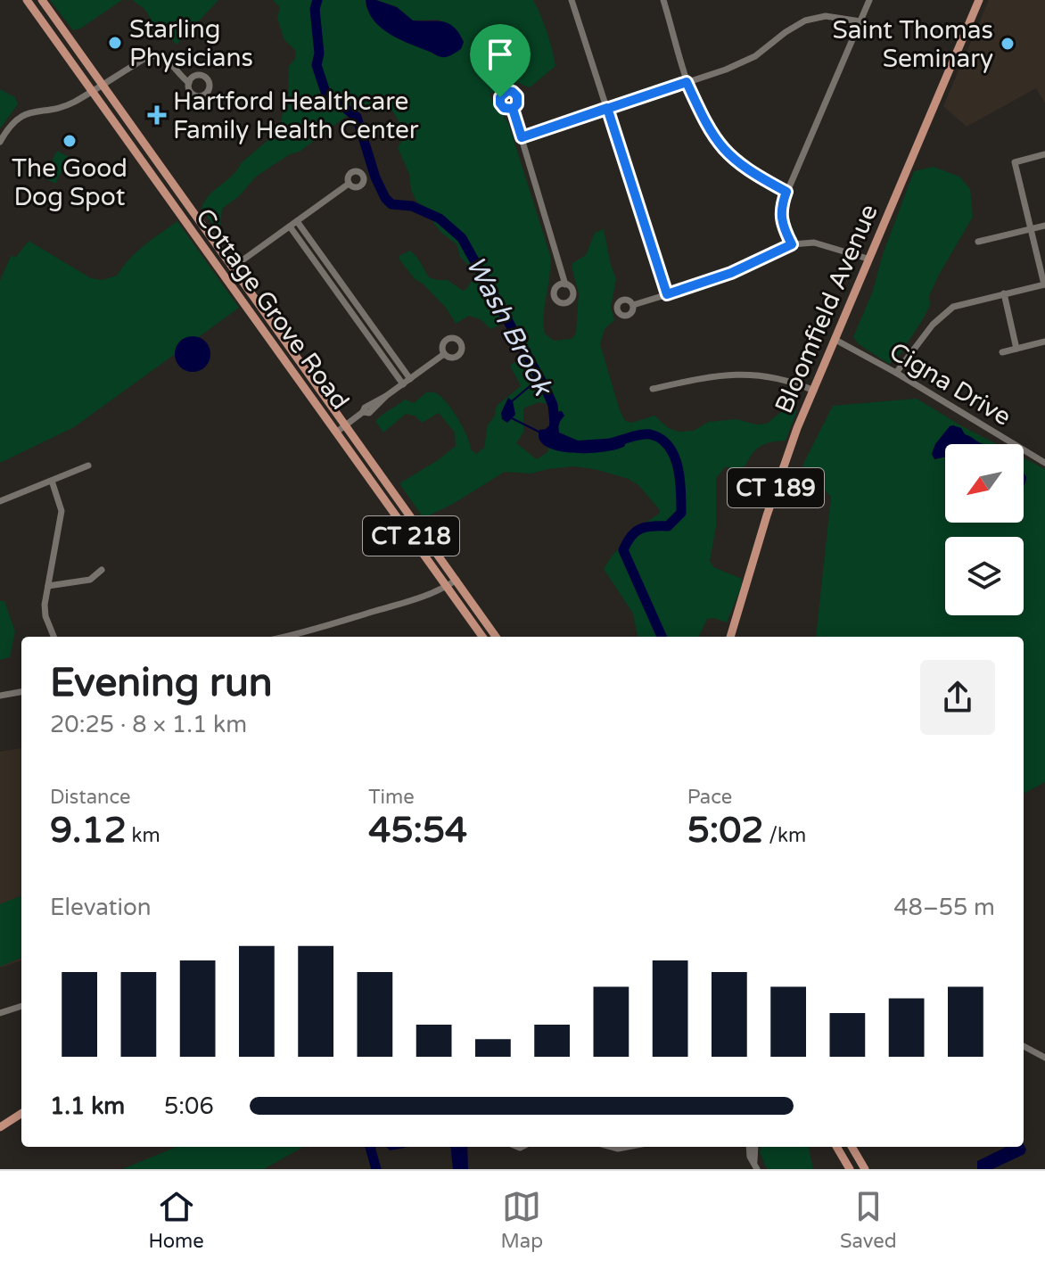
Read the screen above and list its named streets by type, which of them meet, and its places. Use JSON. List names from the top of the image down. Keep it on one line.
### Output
{"streets":{"main road":["Cottage Grove Road","Bloomfield Avenue","CT 189","CT 218"],"street":["Cigna Drive"]},"crossings":[["Bloomfield Avenue","Cigna Drive"]],"water":["Wash Brook"],"places":{"other":["Starling Physicians","Saint Thomas Seminary","The Good Dog Spot"],"health":["Hartford Healthcare Family Health Center"]},"north":"bottom left","page":{"heading":["Evening run","20:25 · 8 × 1.1 km"],"stats":[["Distance","9.12 km"],["Time","45:54"],["Pace","5:02 /km"]],"chart":["Elevation","48–55 m"],"list":[{"name":"1.1 km","note":"5:06"}],"tabs":["Home","Map","Saved"]}}
